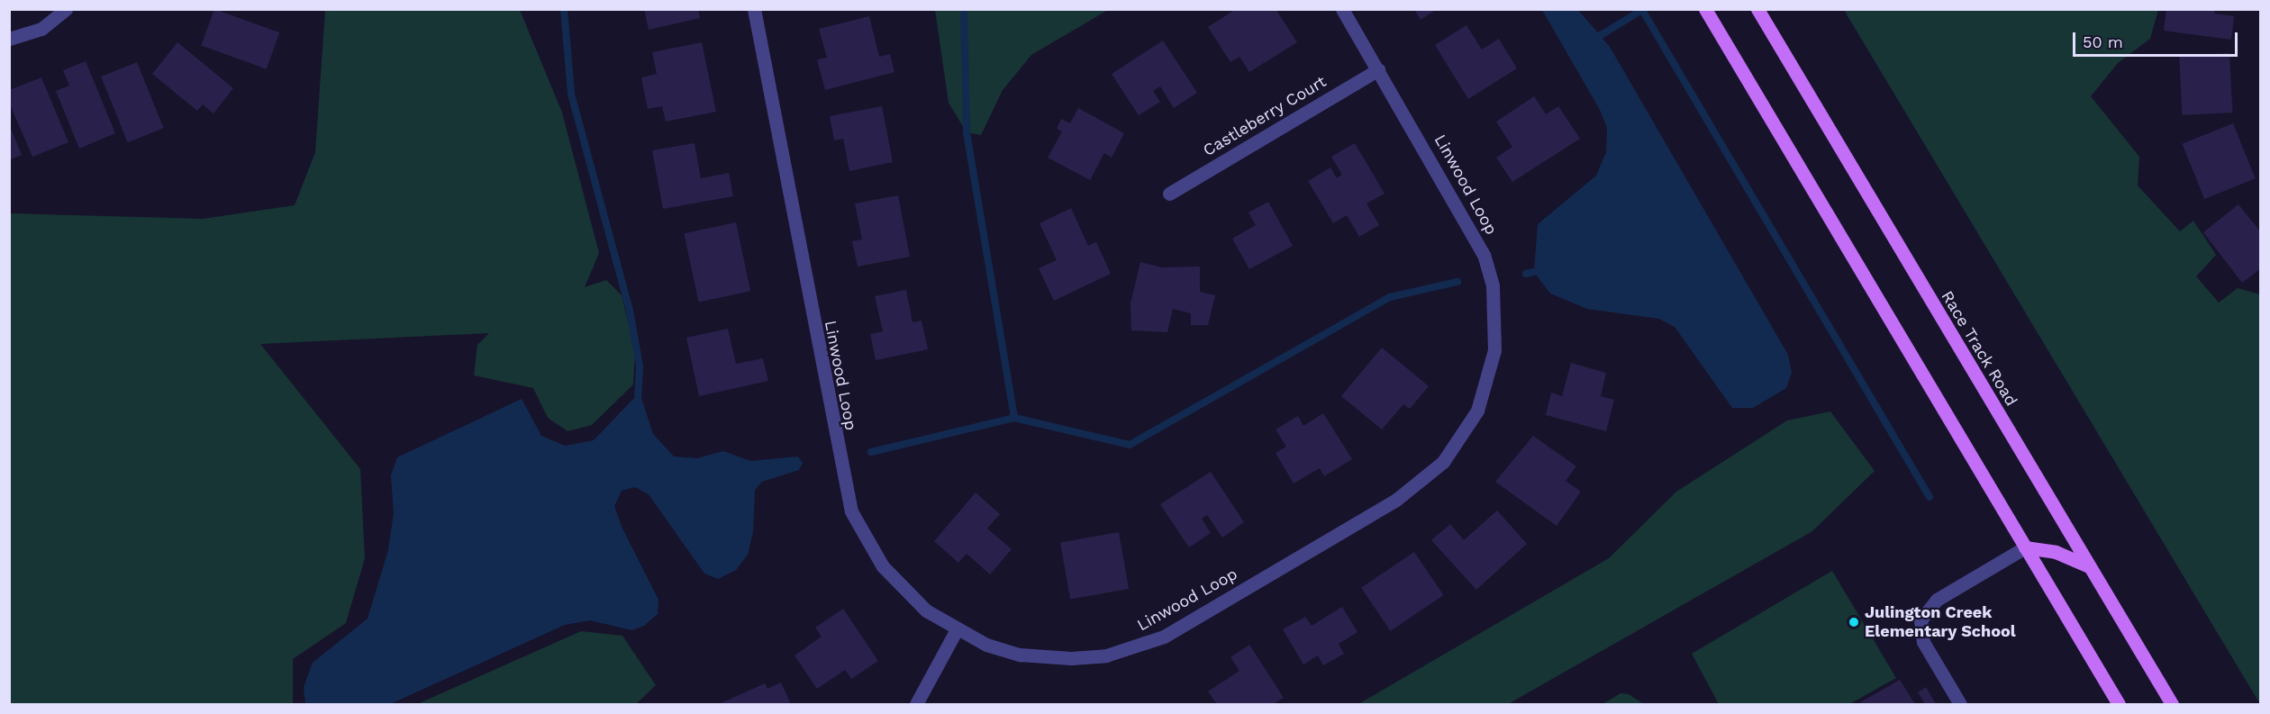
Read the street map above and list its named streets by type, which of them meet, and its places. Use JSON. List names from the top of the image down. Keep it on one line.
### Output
{"streets":{"main road":["Race Track Road"],"street":["Castleberry Court","Linwood Loop"]},"crossings":[["Castleberry Court","Linwood Loop"]],"places":["Julington Creek Elementary School"],"scale_bar":"50 m"}
